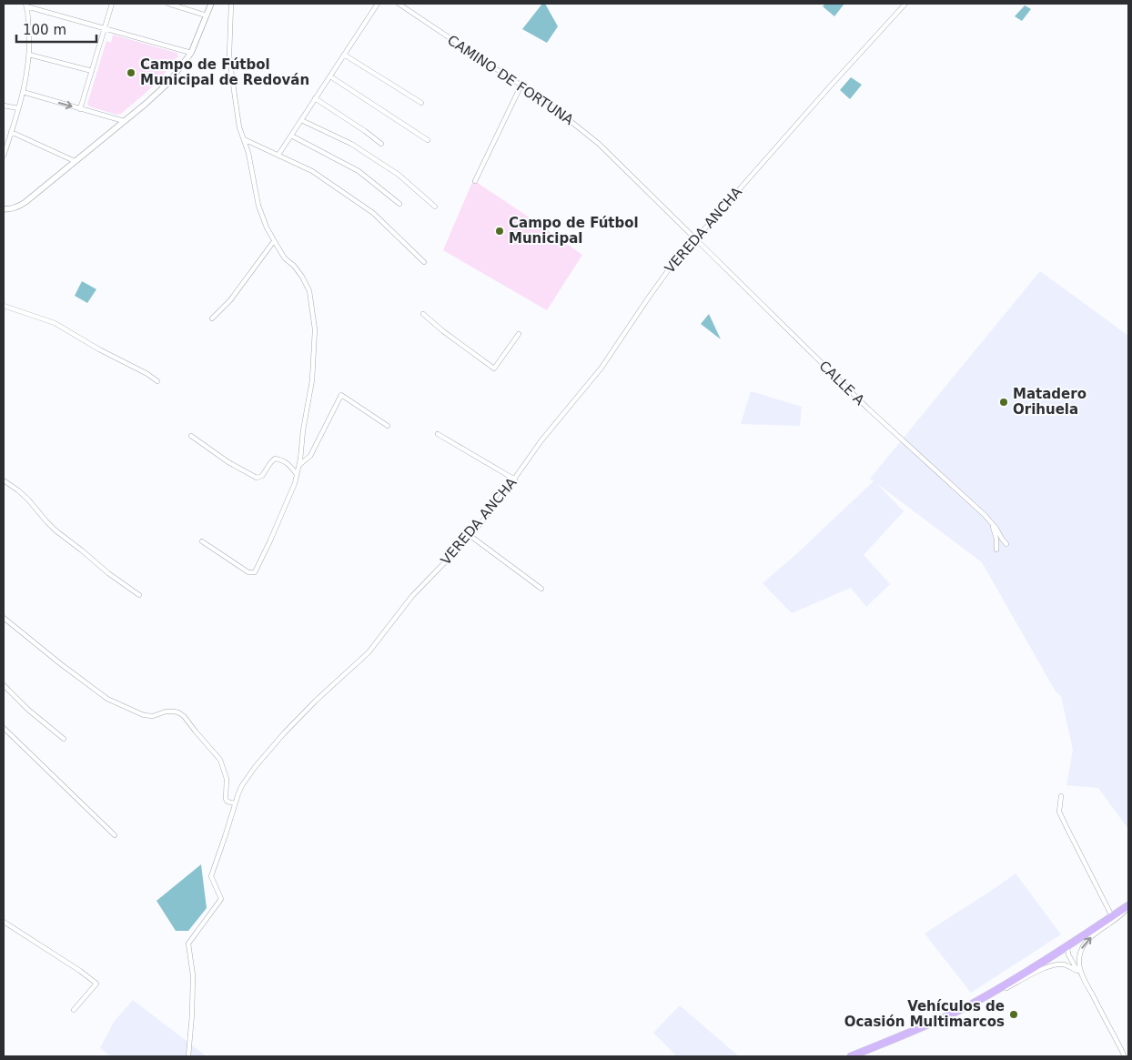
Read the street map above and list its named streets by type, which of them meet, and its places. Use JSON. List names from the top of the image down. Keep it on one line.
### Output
{"streets":{"street":["CAMINO DE FORTUNA","VEREDA ANCHA","CALLE A"]},"crossings":[["CAMINO DE FORTUNA","VEREDA ANCHA"],["CAMINO DE FORTUNA","CALLE A"],["VEREDA ANCHA","CALLE A"]],"places":["Campo de Fútbol Municipal de Redován","Campo de Fútbol Municipal","Matadero Orihuela","Vehículos de Ocasión Multimarcos"],"scale_bar":"100 m"}
